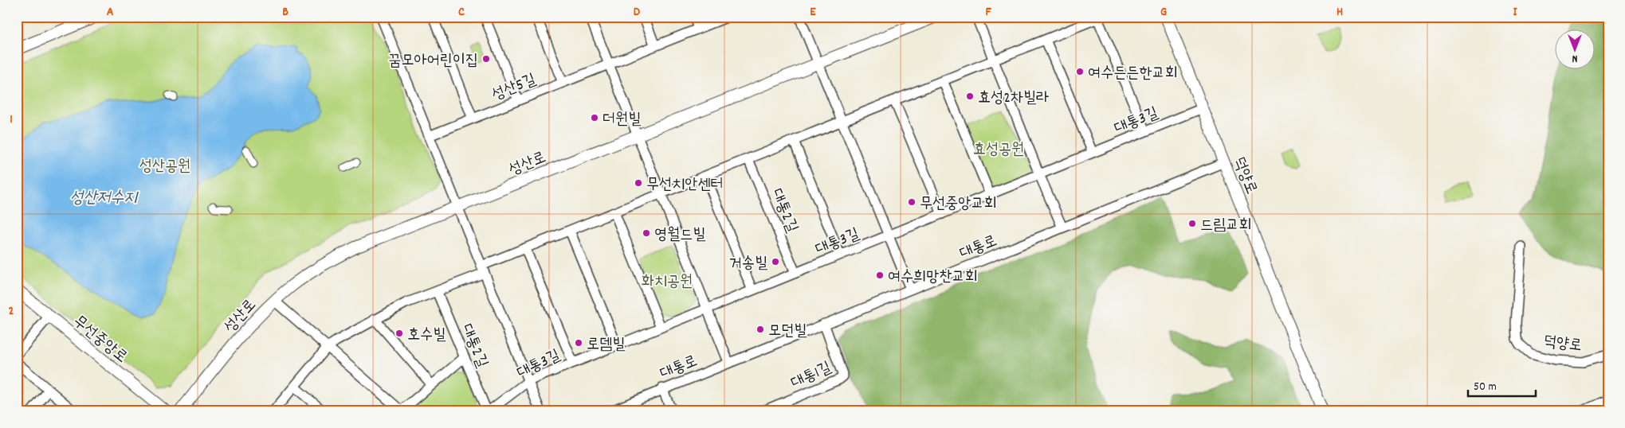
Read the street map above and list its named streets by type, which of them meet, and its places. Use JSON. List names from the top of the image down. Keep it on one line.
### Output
{"streets":{"street":["성산5길","대통3길","성산로","덕양로","대통2길","대통로","무선중앙로","대통1길"]},"crossings":[["대통3길","덕양로"],["대통3길","대통2길"],["덕양로","대통로"],["대통로","대통1길"]],"water":["성산저수지"],"parks":["효성공원","성산공원","화치공원"],"places":["꿈모아어린이집","여수든든한교회","효성2차빌라","더원빌","무선치안센터","무선중앙교회","드림교회","영월드빌","거송빌","여수희망찬교회","모던빌","호수빌","로뎀빌"],"scale_bar":"50 m","north":"bottom","grid":{"columns":["A","B","C","D","E","F","G","H","I"],"rows":["1","2"]}}
